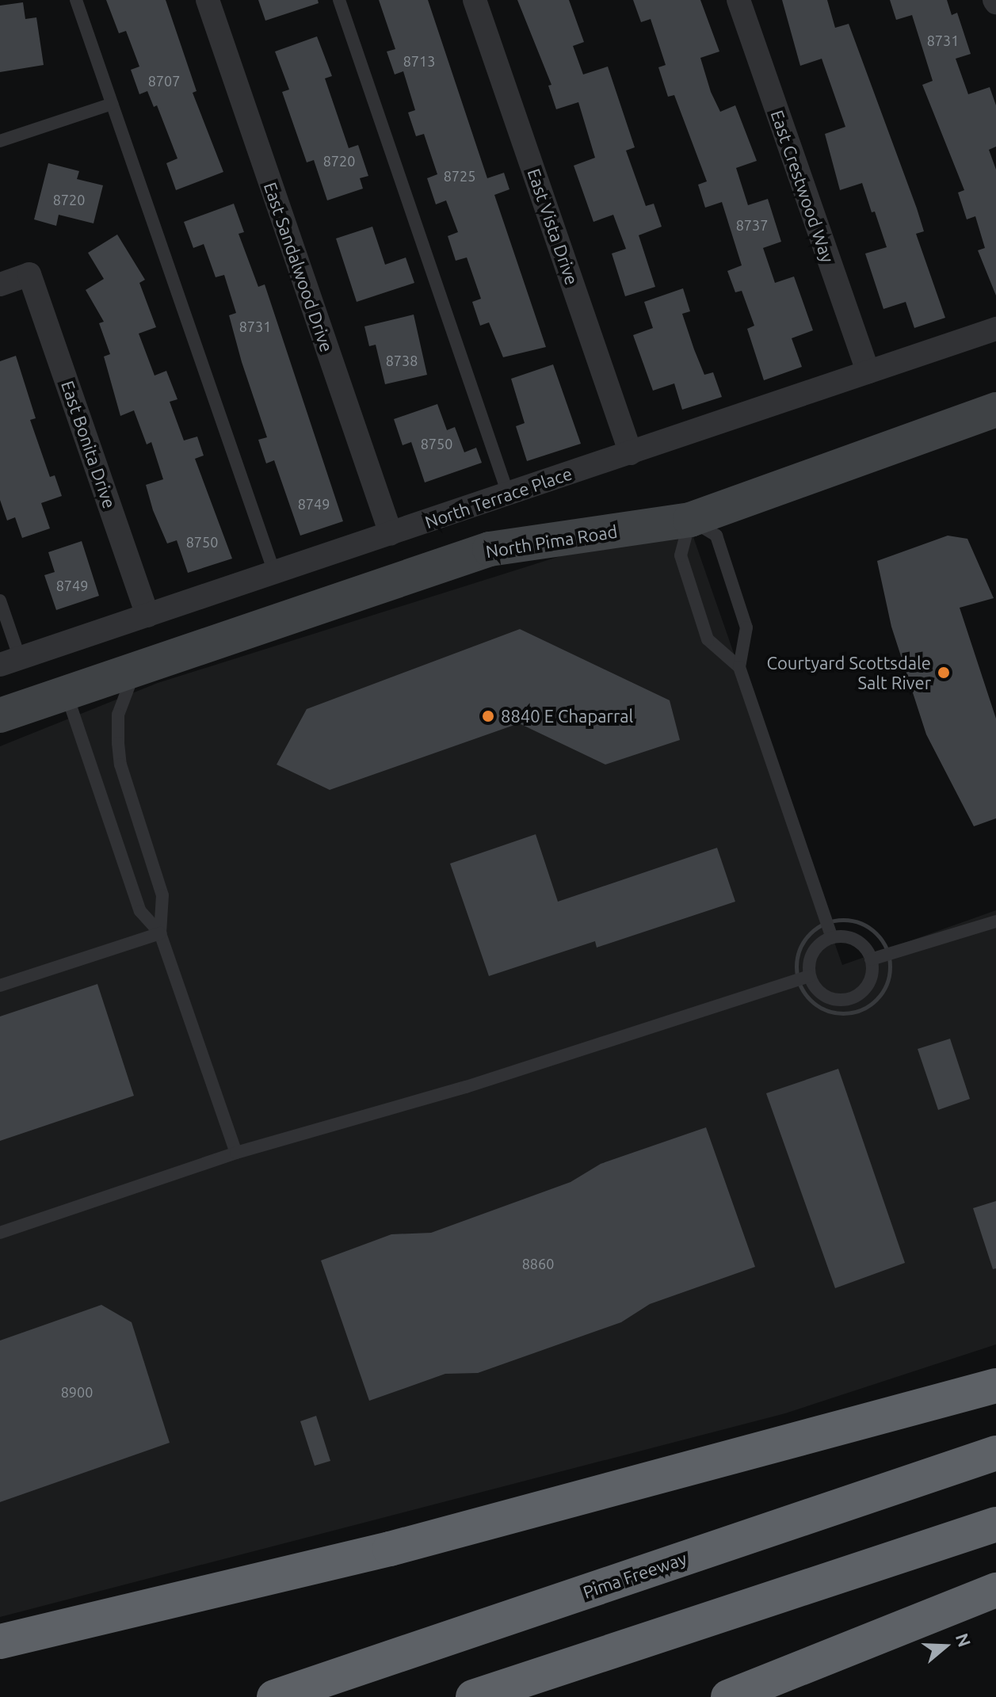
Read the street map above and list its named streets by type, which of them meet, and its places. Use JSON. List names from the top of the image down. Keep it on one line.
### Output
{"streets":{"highway":["Pima Freeway"],"main road":["North Pima Road"],"street":["East Crestwood Way","East Vista Drive","East Sandalwood Drive","East Bonita Drive","North Terrace Place"]},"crossings":[["East Crestwood Way","North Terrace Place"],["East Vista Drive","North Terrace Place"],["East Sandalwood Drive","North Terrace Place"],["East Bonita Drive","North Terrace Place"]],"places":["Courtyard Scottsdale Salt River","8840 E Chaparral"],"house_numbers":["8731","8713","8707","8720","8725","8720","8737","8731","8738","8750","8749","8750","8749","8860","8900"],"north":"right"}
